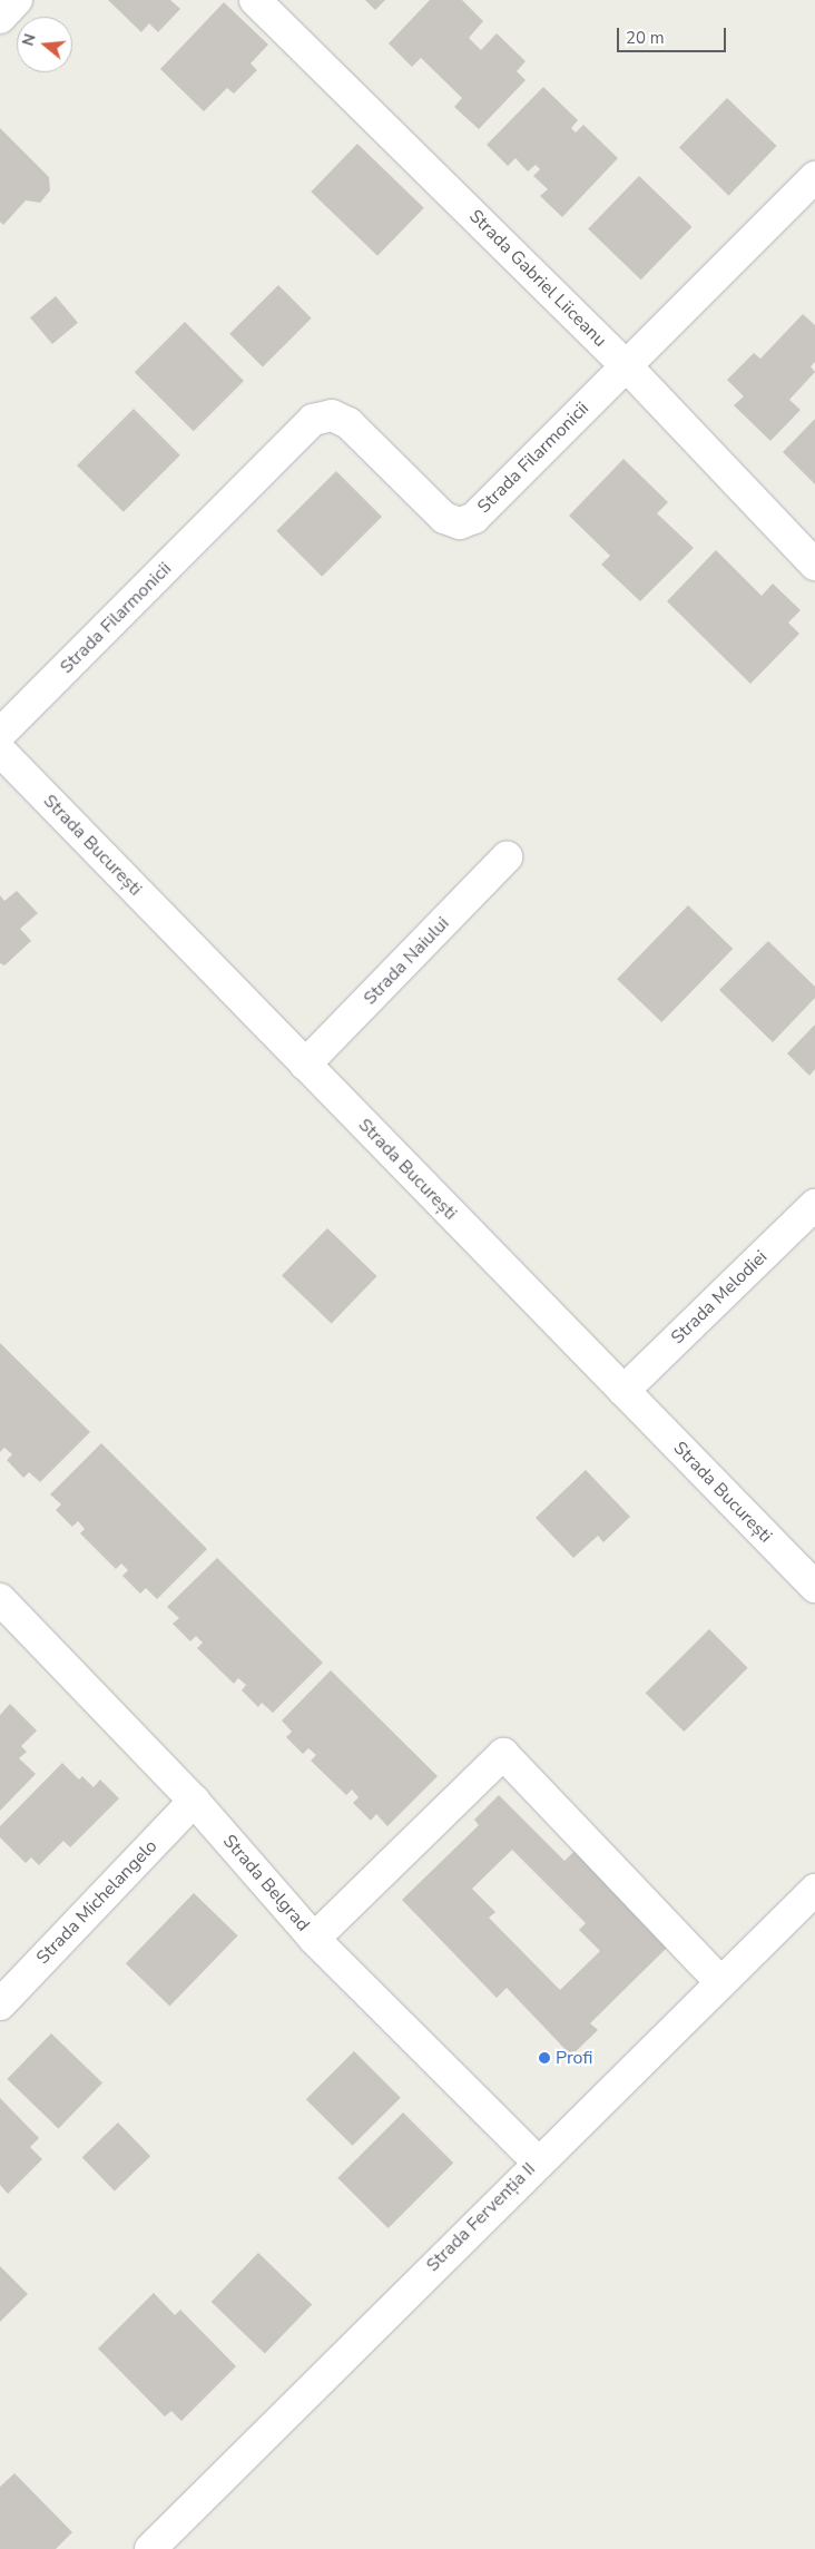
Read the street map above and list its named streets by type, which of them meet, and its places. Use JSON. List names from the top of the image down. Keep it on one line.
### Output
{"streets":{"street":["Strada Gabriel Liiceanu","Strada Filarmonicii","Strada București","Strada Naiului","Strada Melodiei","Strada Belgrad","Strada Michelangelo","Strada Fervenția II"]},"crossings":[["Strada Gabriel Liiceanu","Strada Filarmonicii"],["Strada București","Strada Naiului"],["Strada București","Strada Melodiei"],["Strada Belgrad","Strada Michelangelo"],["Strada Belgrad","Strada Fervenția II"]],"places":["Profi"],"scale_bar":"20 m","north":"left"}
